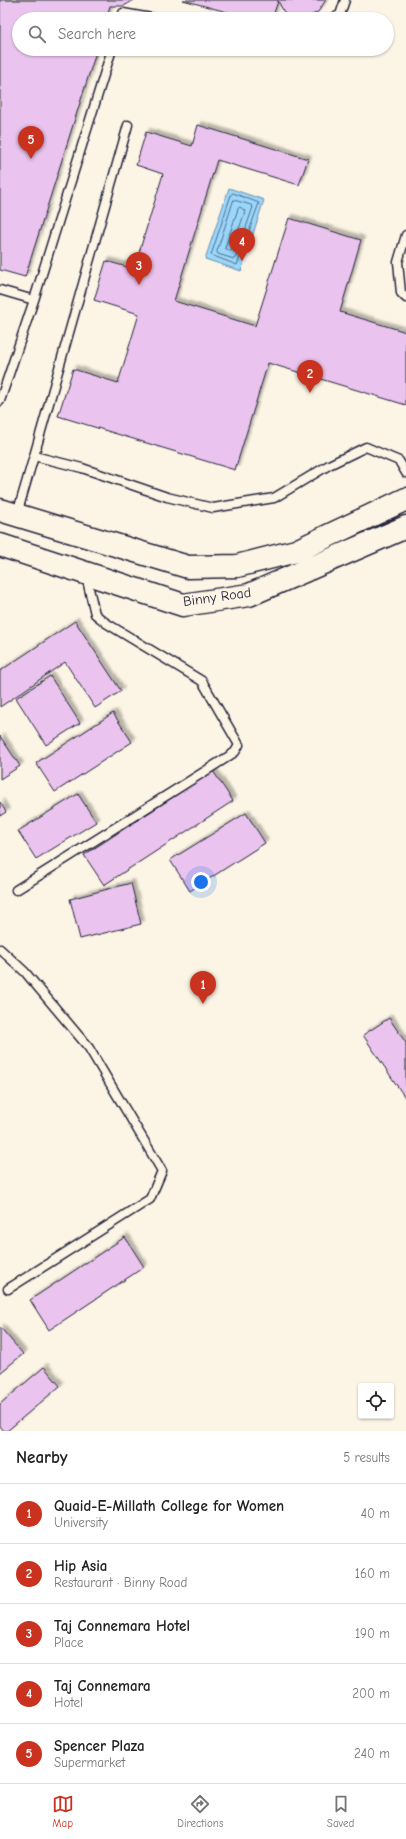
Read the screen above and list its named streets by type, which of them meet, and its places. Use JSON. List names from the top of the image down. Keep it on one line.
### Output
{"streets":{"main road":["Binny Road"]},"page":{"search":"Search here","pins":["5","4","3","2","1"],"heading":["Nearby","5 results"],"list":[{"mark":"1","name":"Quaid-E-Millath College for Women","note":"University","value":"40 m"},{"mark":"2","name":"Hip Asia","note":"Restaurant · Binny Road","value":"160 m"},{"mark":"3","name":"Taj Connemara Hotel","note":"Place","value":"190 m"},{"mark":"4","name":"Taj Connemara","note":"Hotel","value":"200 m"},{"mark":"5","name":"Spencer Plaza","note":"Supermarket","value":"240 m"}],"nav":["Map","Directions","Saved"]}}
